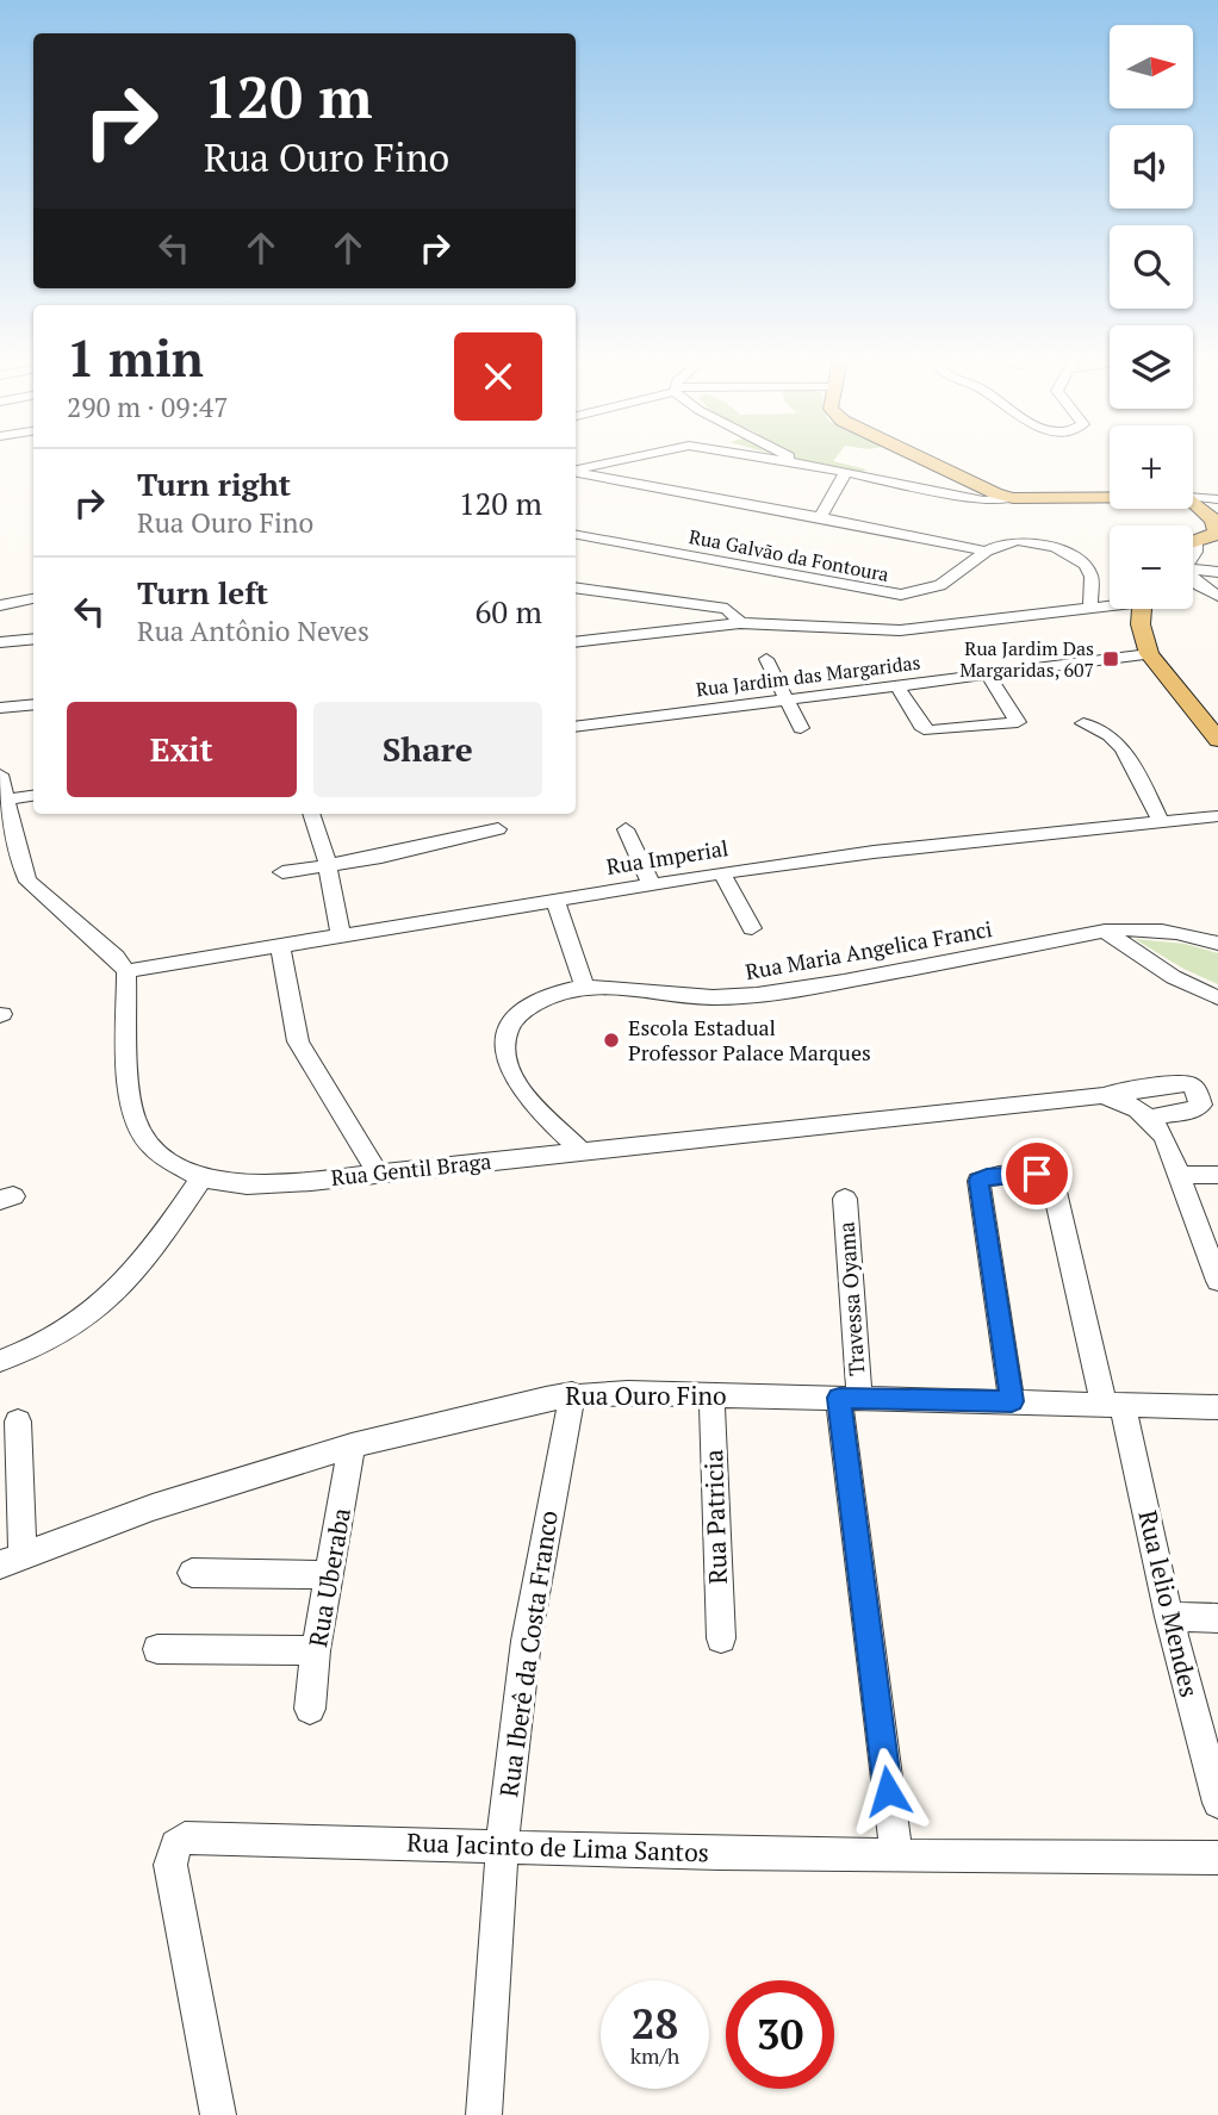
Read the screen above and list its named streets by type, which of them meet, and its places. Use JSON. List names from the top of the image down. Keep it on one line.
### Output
{"streets":{"street":["Rua Galvão da Fontoura","Rua Jardim das Margaridas","Rua Imperial","Rua Maria Angelica Franci","Rua Gentil Braga","Travessa Oyama","Rua Ouro Fino","Rua Patricia","Rua Uberaba","Rua lelio Mendes","Rua Iberê da Costa Franco","Rua Jacinto de Lima Santos"]},"crossings":[["Rua Imperial","Rua Gentil Braga"],["Rua Maria Angelica Franci","Rua Gentil Braga"],["Travessa Oyama","Rua Ouro Fino"],["Travessa Oyama","Rua Jacinto de Lima Santos"],["Rua Ouro Fino","Rua Patricia"],["Rua Ouro Fino","Rua Uberaba"],["Rua Ouro Fino","Rua lelio Mendes"],["Rua Ouro Fino","Rua Iberê da Costa Franco"],["Rua Iberê da Costa Franco","Rua Jacinto de Lima Santos"]],"places":{"transit":["Rua Jardim Das Margaridas, 607"],"other":["Escola Estadual Professor Palace Marques"]},"north":"right","page":{"map_buttons":["+","−"],"turn":["120 m","Rua Ouro Fino"],"heading":["1 min","290 m · 09:47"],"list":[{"name":"Turn right","note":"Rua Ouro Fino","value":"120 m"},{"name":"Turn left","note":"Rua Antônio Neves","value":"60 m"}],"buttons":["Exit","Share"],"speed":"28 km/h","limit":"30"}}
